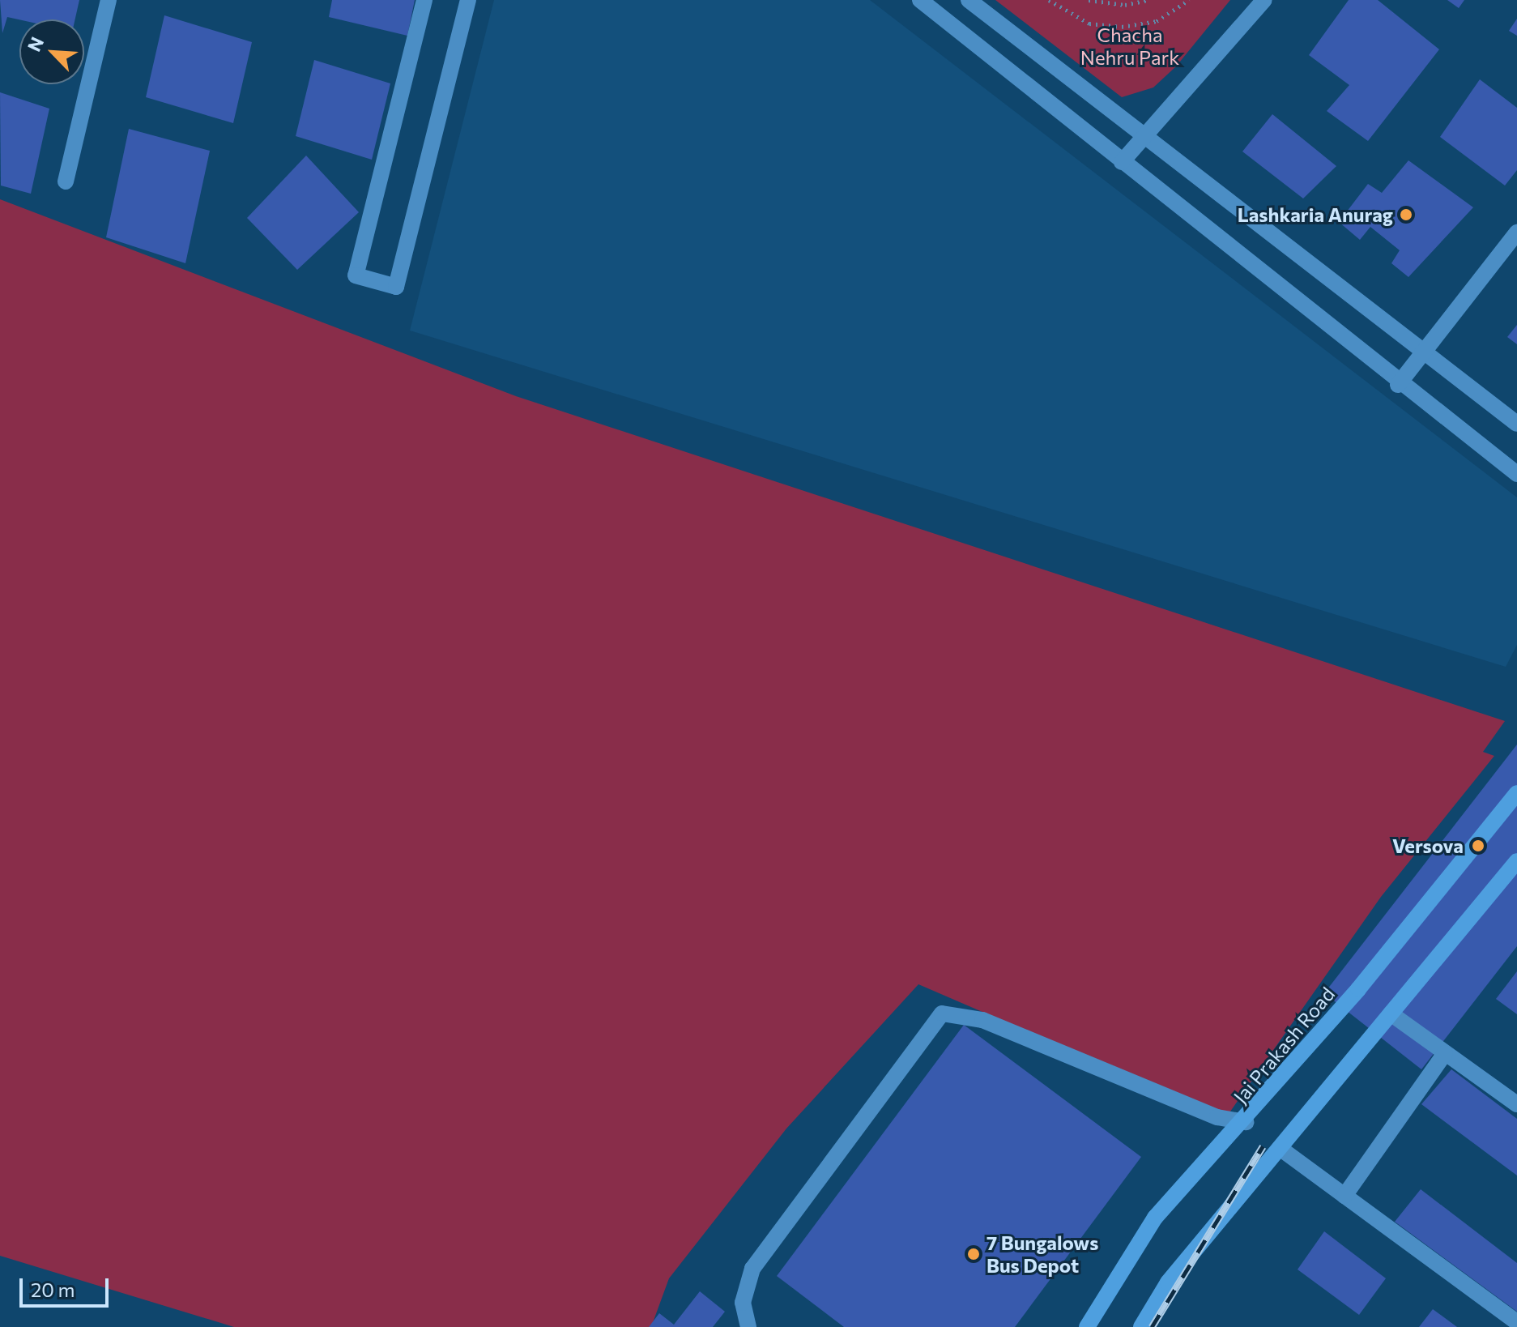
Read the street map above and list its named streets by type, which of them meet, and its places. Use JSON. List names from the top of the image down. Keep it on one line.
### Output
{"streets":{"main road":["Jai Prakash Road"]},"parks":["Chacha Nehru Park"],"places":["Lashkaria Anurag","Versova","7 Bungalows Bus Depot"],"scale_bar":"20 m","north":"top left"}
